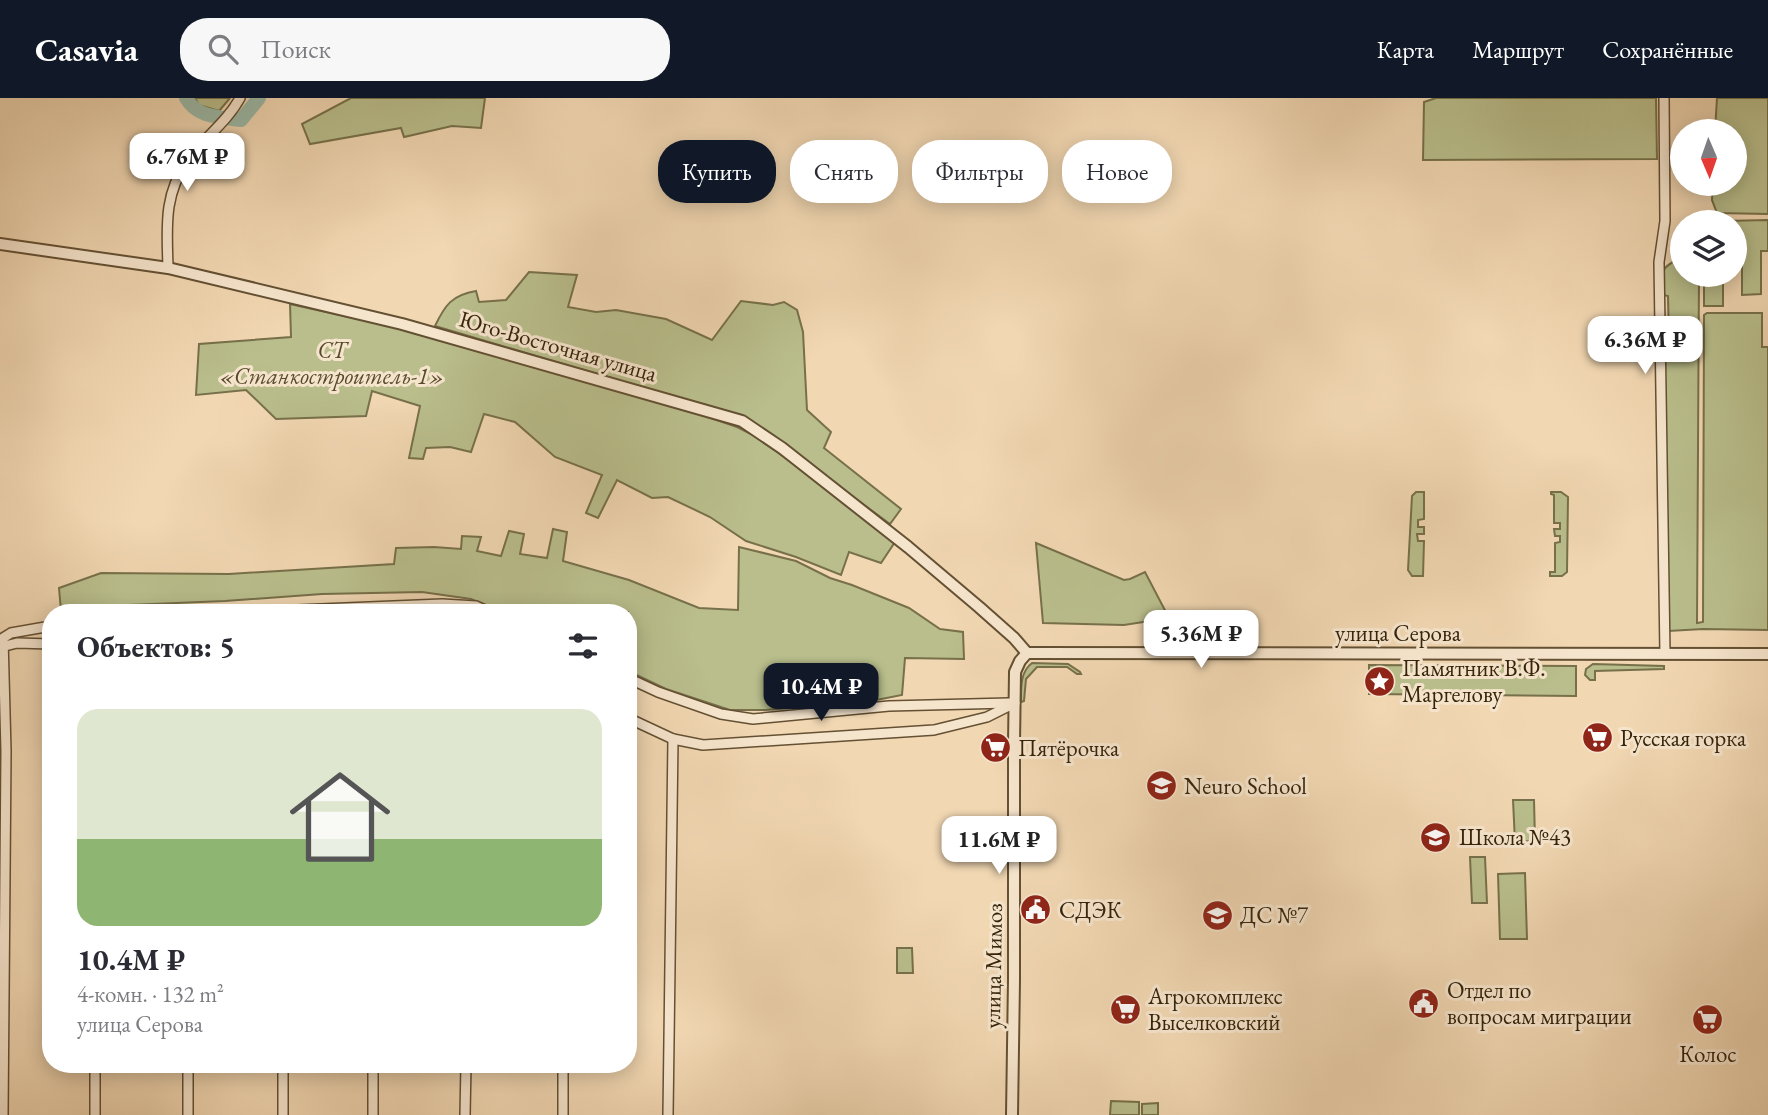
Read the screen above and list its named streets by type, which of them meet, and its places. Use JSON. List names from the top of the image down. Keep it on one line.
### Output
{"streets":{"street":["Юго-Восточная улица","улица Серова","улица Мимоз"]},"crossings":[["Юго-Восточная улица","улица Серова"],["Юго-Восточная улица","улица Мимоз"],["улица Серова","улица Мимоз"]],"parks":["СТ «Станкостроитель-1»"],"places":{"place":["Памятник В.Ф. Маргелову"],"supermarket":["Русская горка","Пятёрочка","Агрокомплекс Выселковский","Колос"],"school or university":["Neuro School","Школа №43","ДС №7"],"public building":["СДЭК","Отдел по вопросам миграции"]},"north":"bottom","page":{"header":"Casavia","search":"Поиск","nav":["Карта","Маршрут","Сохранённые"],"price":["6.76M ₽","6.36M ₽","5.36M ₽","10.4M ₽","11.6M ₽"],"chip":["Купить","Снять","Фильтры","Новое"],"heading":"Объектов: 5","list":[{"name":"10.4M ₽","note":"4-комн. · 132 m² · улица Серова"}]}}
